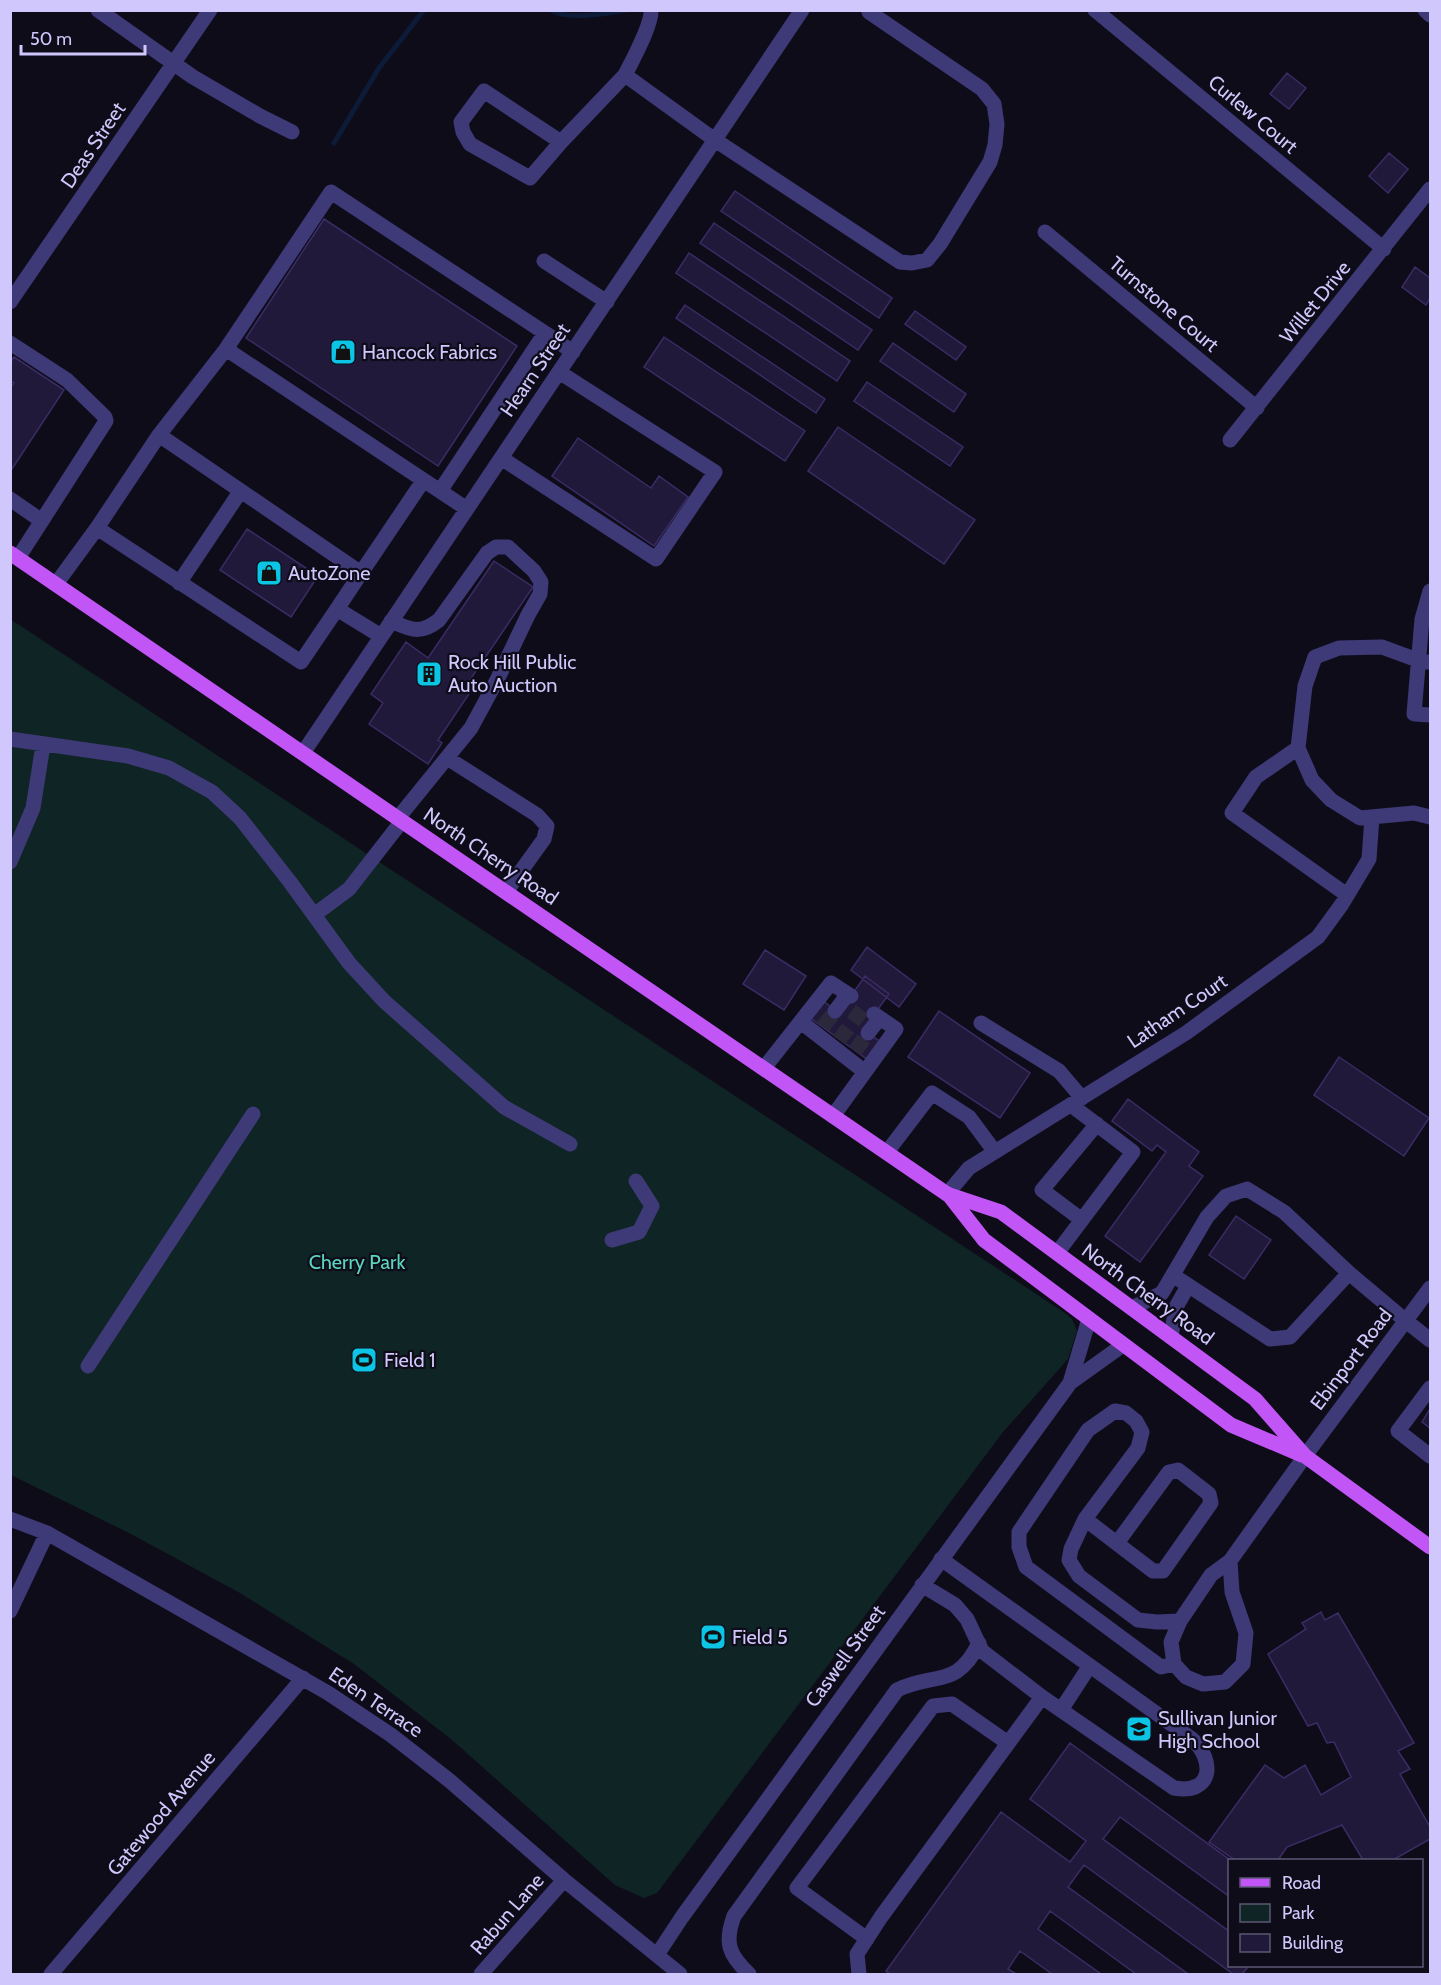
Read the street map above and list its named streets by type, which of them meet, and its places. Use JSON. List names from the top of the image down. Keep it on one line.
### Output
{"streets":{"main road":["North Cherry Road"],"street":["Curlew Court","Deas Street","Willet Drive","Turnstone Court","Hearn Street","Latham Court","Ebinport Road","Caswell Street","Eden Terrace","Gatewood Avenue","Rabun Lane"]},"crossings":[["Curlew Court","Willet Drive"],["Willet Drive","Turnstone Court"],["Hearn Street","North Cherry Road"],["North Cherry Road","Latham Court"],["North Cherry Road","Ebinport Road"],["North Cherry Road","Caswell Street"],["Caswell Street","Eden Terrace"],["Eden Terrace","Gatewood Avenue"],["Eden Terrace","Rabun Lane"]],"parks":["Cherry Park"],"places":{"shop":["Hancock Fabrics","AutoZone"],"building":["Rock Hill Public Auto Auction"],"sports":["Field 1","Field 5"],"school or university":["Sullivan Junior High School"]},"legend":["Road","Park","Building"],"scale_bar":"50 m"}
